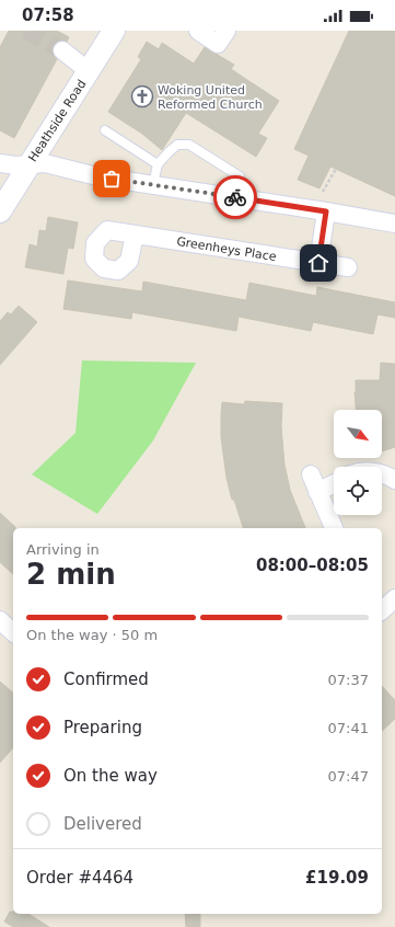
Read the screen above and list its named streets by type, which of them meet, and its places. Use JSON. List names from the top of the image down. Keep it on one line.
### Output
{"streets":{"street":["Heathside Road","Greenheys Place"]},"places":{"church":["Woking United Reformed Church"]},"north":"bottom right","page":{"status":"07:58","heading":["2 min","Arriving in","08:00–08:05"],"panel":["Order #4464","£19.09"],"bar":"On the way · 50 m","list":[["Confirmed","07:37"],["Preparing","07:41"],["On the way","07:47"],"Delivered"]}}
